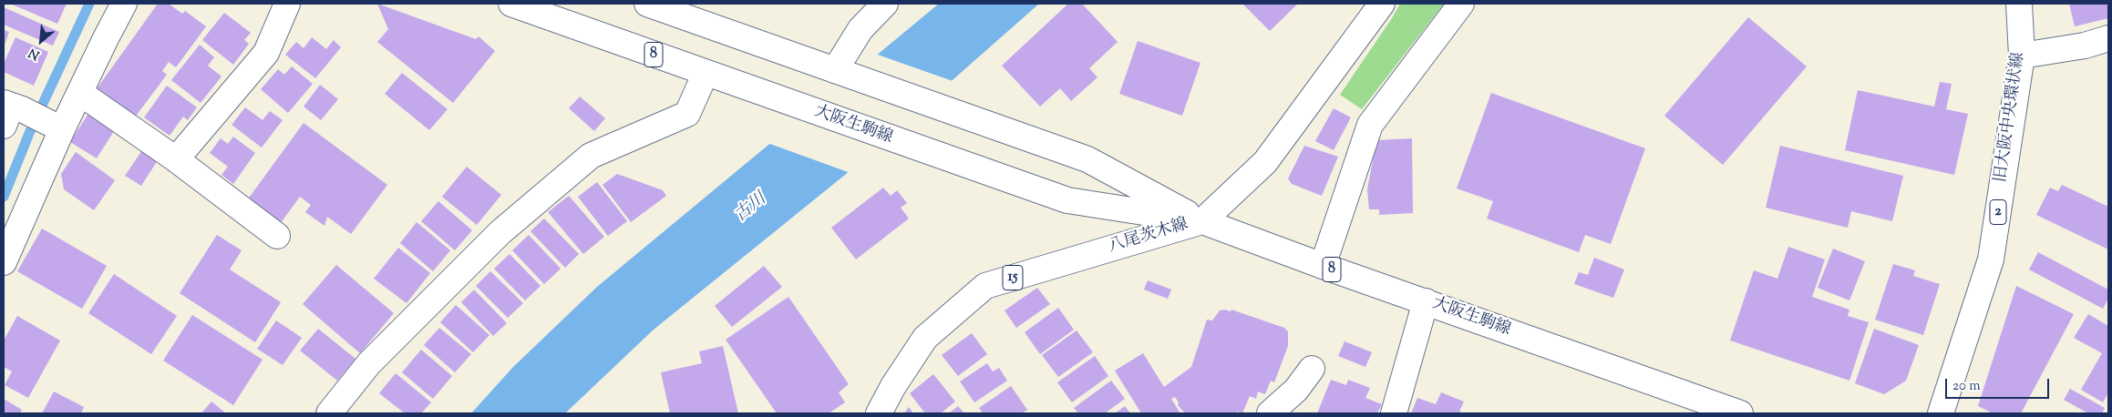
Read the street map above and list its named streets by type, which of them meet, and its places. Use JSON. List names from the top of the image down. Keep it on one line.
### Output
{"streets":{"main road":["8","旧大阪中央環状線","大阪生駒線","2","八尾茨木線","15"]},"crossings":[["大阪生駒線","八尾茨木線"]],"water":["古川"],"scale_bar":"20 m","north":"bottom left"}
